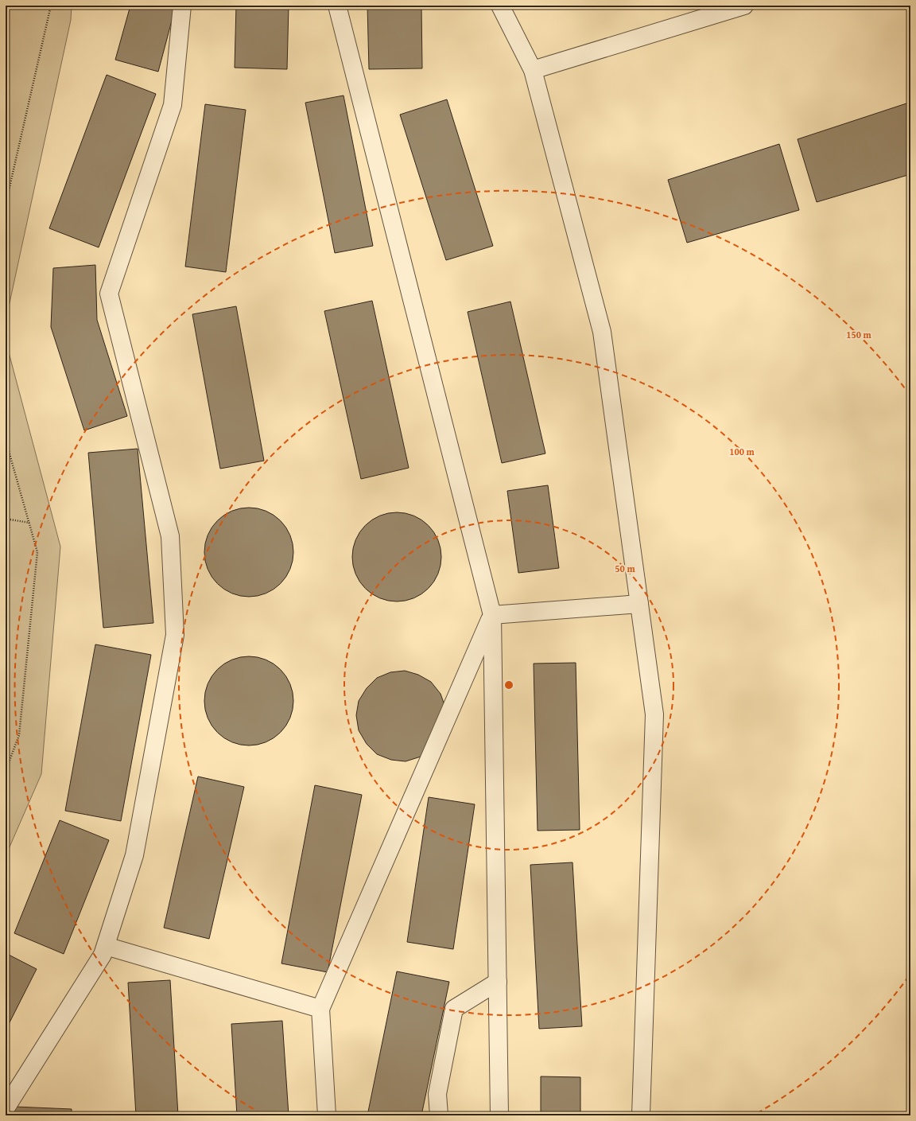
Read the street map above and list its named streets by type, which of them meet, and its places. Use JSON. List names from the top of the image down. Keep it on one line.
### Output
{"rings":["150 m","100 m","50 m"]}
